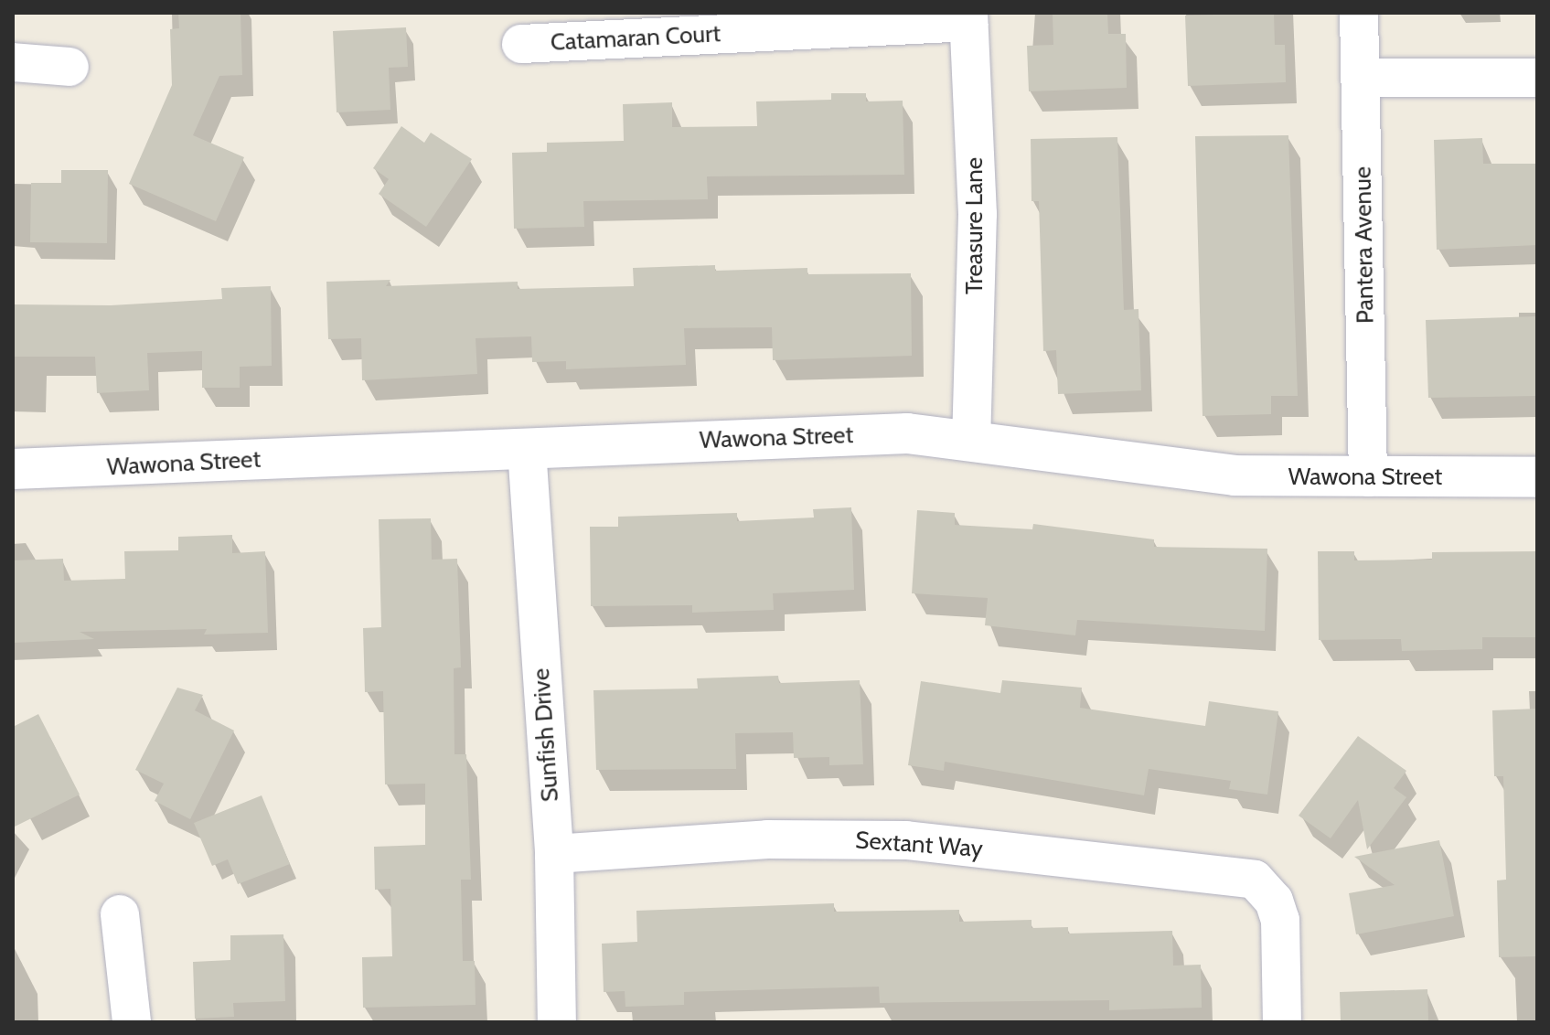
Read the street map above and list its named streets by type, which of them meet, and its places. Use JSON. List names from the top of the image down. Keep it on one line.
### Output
{"streets":{"street":["Catamaran Court","Treasure Lane","Pantera Avenue","Wawona Street","Sunfish Drive","Sextant Way"]},"crossings":[["Catamaran Court","Treasure Lane"],["Treasure Lane","Wawona Street"],["Pantera Avenue","Wawona Street"],["Wawona Street","Sunfish Drive"],["Sunfish Drive","Sextant Way"]]}
